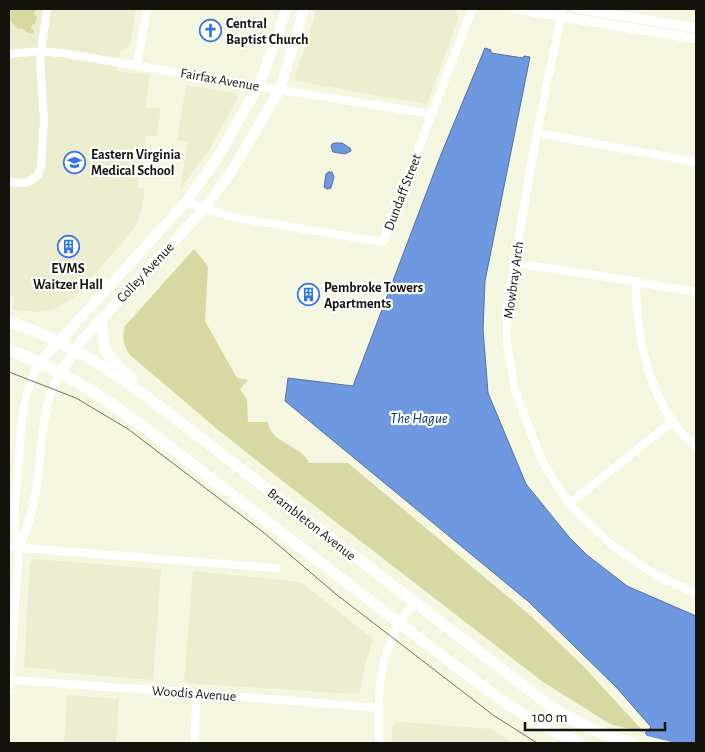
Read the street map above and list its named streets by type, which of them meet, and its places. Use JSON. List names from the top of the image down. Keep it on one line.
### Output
{"streets":{"main road":["Colley Avenue","Brambleton Avenue"],"street":["Fairfax Avenue","Dundaff Street","Mowbray Arch","Woodis Avenue"]},"crossings":[["Fairfax Avenue","Dundaff Street"],["Fairfax Avenue","Colley Avenue"],["Dundaff Street","Colley Avenue"],["Colley Avenue","Brambleton Avenue"],["Colley Avenue","Woodis Avenue"]],"water":["The Hague"],"places":{"church":["Central Baptist Church"],"school or university":["Eastern Virginia Medical School"],"building":["EVMS Waitzer Hall","Pembroke Towers Apartments"]},"scale_bar":"100 m"}
